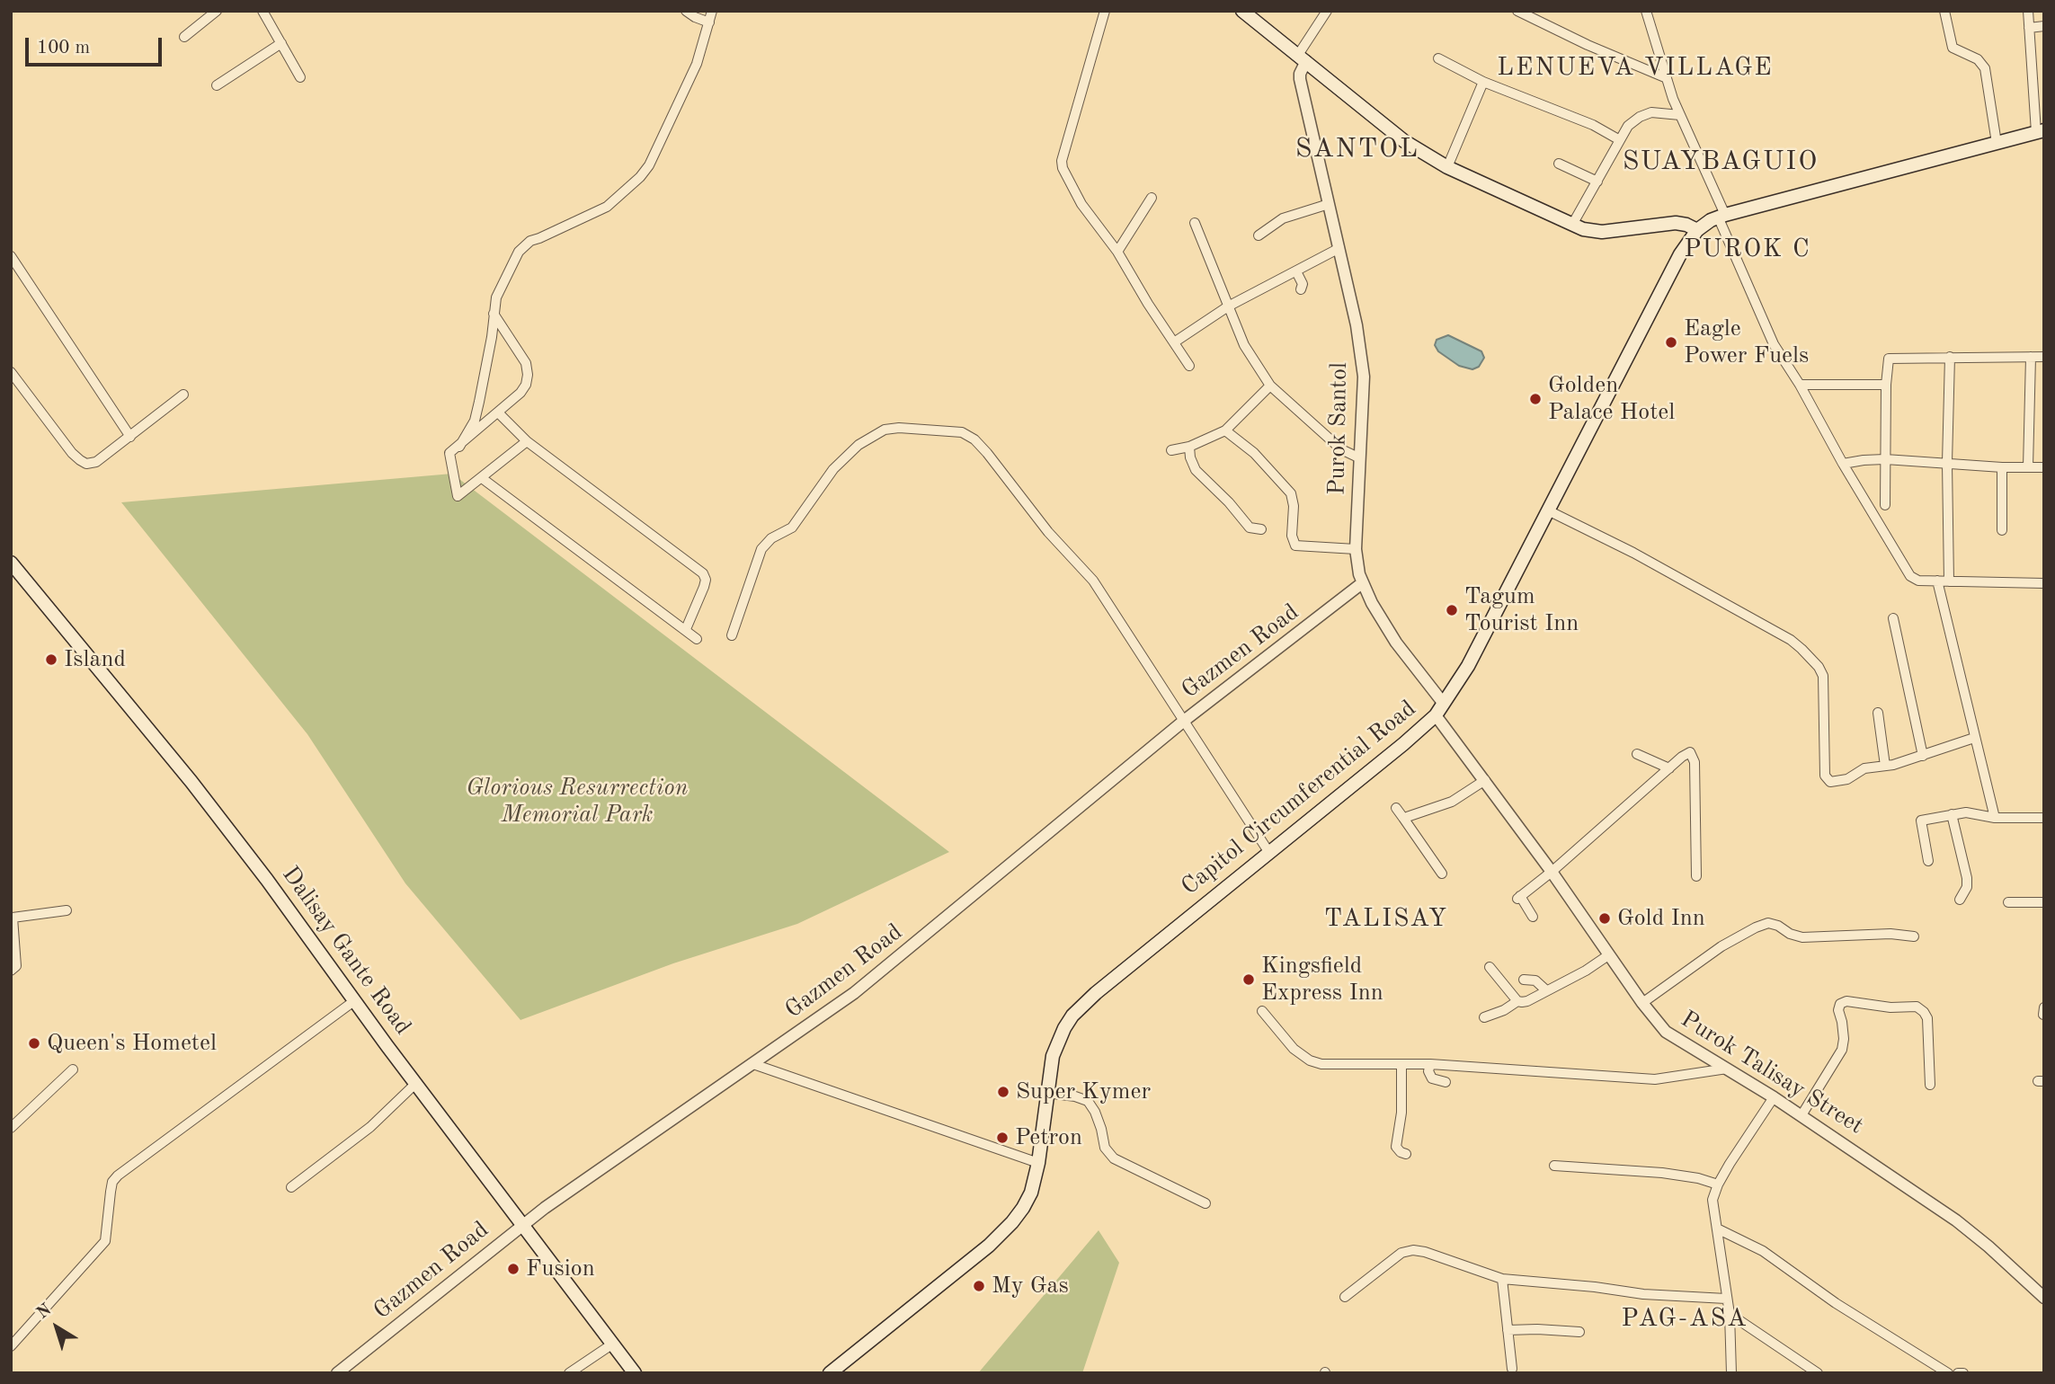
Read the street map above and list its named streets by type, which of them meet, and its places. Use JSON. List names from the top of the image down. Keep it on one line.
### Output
{"streets":{"main road":["Capitol Circumferential Road","Dalisay Gante Road"],"street":["Purok Santol","Gazmen Road","Purok Talisay Street"]},"crossings":[["Purok Santol","Gazmen Road"],["Purok Santol","Capitol Circumferential Road"],["Gazmen Road","Dalisay Gante Road"],["Capitol Circumferential Road","Purok Talisay Street"]],"districts":["LENUEVA VILLAGE","SANTOL","SUAYBAGUIO","PUROK C","TALISAY","PAG-ASA"],"parks":["Glorious Resurrection Memorial Park"],"places":["Eagle Power Fuels","Golden Palace Hotel","Tagum Tourist Inn","Island","Gold Inn","Kingsfield Express Inn","Queen's Hometel","Super Kymer","Petron","Fusion","My Gas"],"scale_bar":"100 m","north":"top left"}
